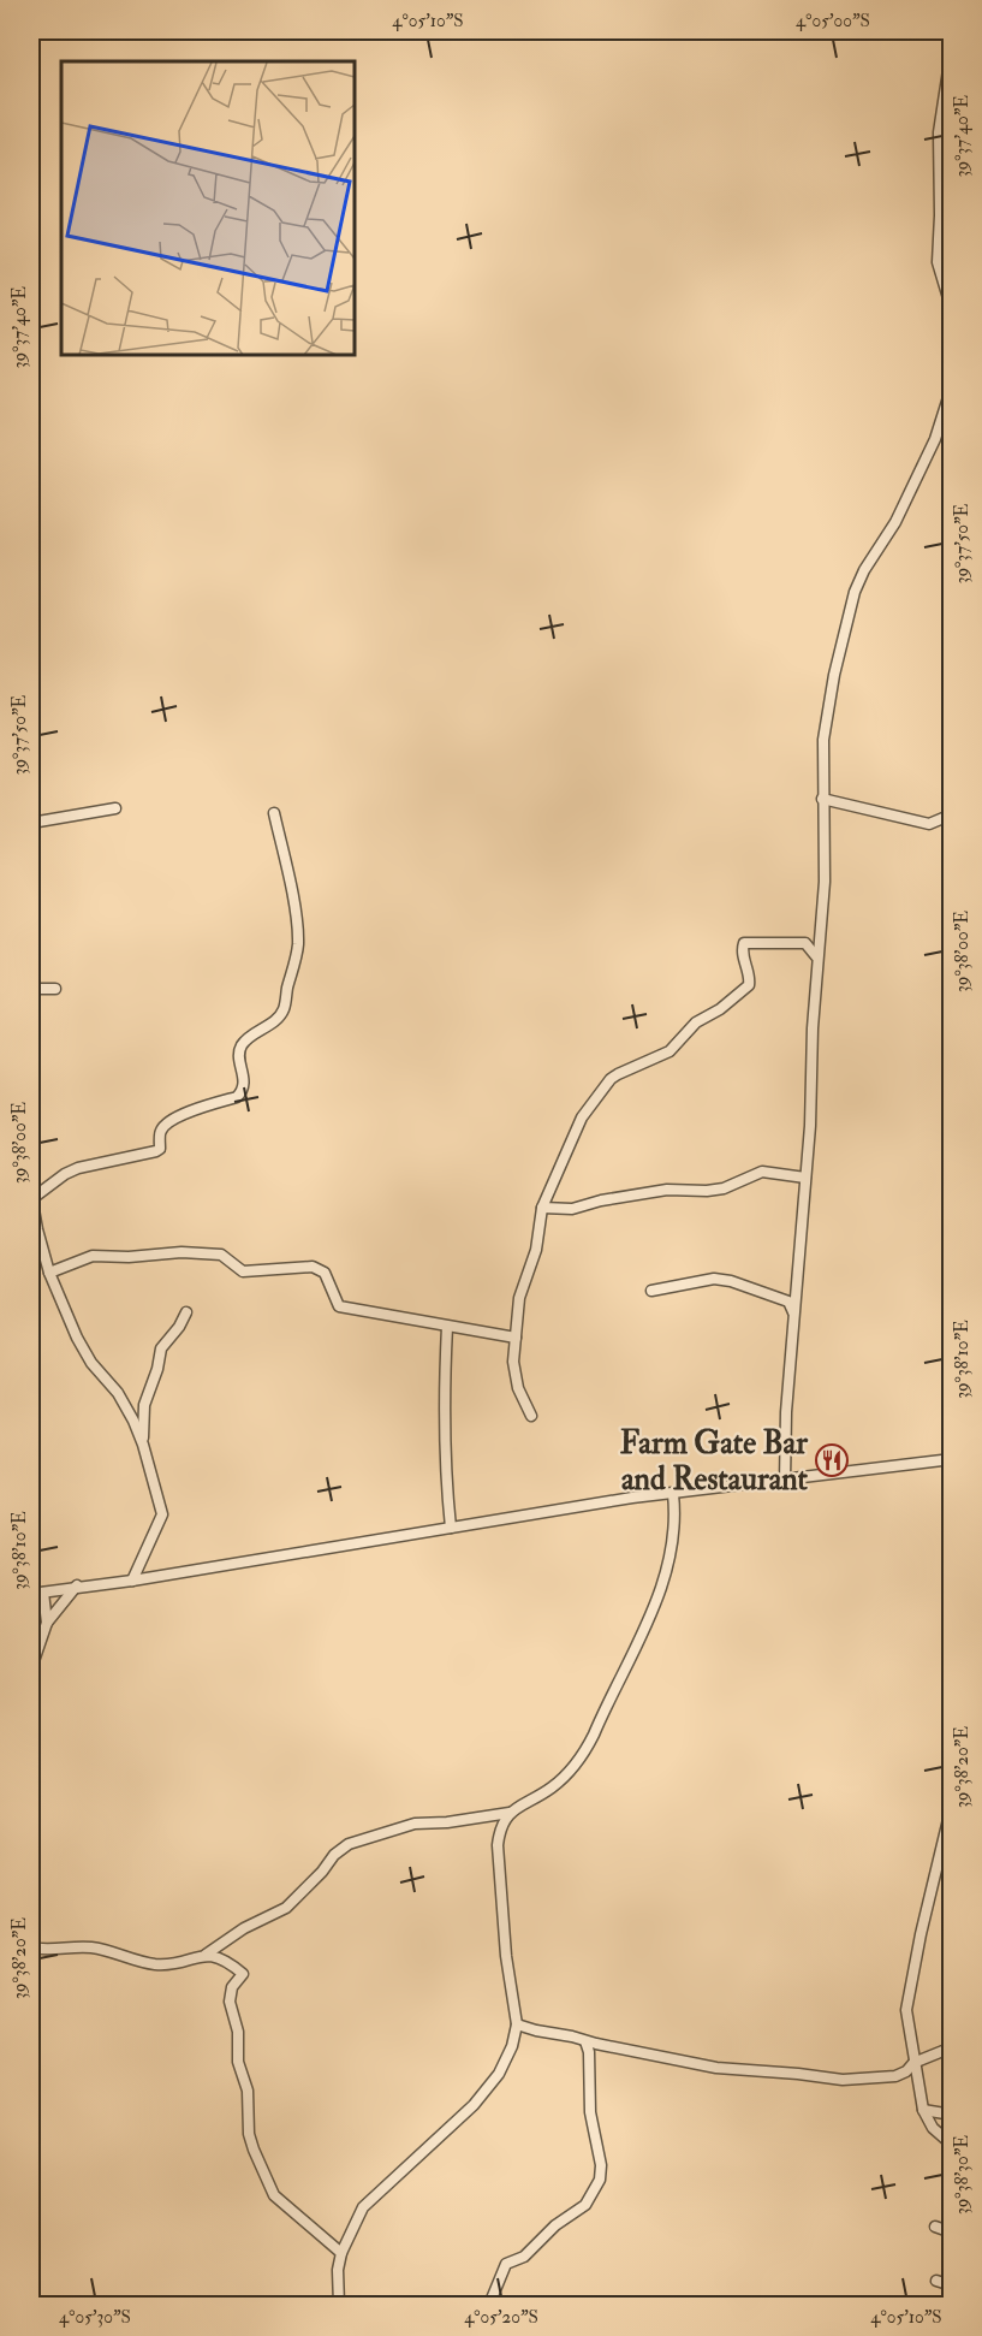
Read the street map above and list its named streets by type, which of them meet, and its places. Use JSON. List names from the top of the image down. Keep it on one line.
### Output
{"places":{"restaurant":["Farm Gate Bar and Restaurant"]},"coordinates":["4°05'10\"S","4°05'00\"S","39°37'40\"E","39°37'50\"E","39°38'00\"E","39°38'10\"E","39°38'20\"E","39°38'30\"E","4°05'30\"S","4°05'20\"S"]}
